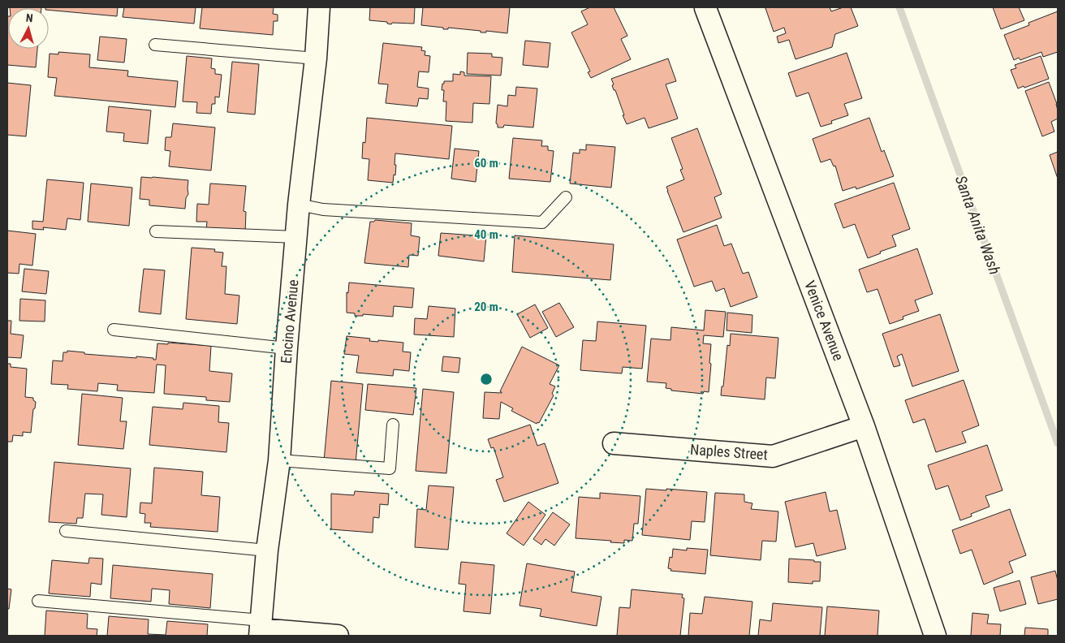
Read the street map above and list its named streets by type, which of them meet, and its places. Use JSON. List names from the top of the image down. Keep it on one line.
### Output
{"streets":{"street":["Venice Avenue","Encino Avenue","Naples Street"]},"crossings":[["Venice Avenue","Naples Street"]],"water":["Santa Anita Wash"],"north":"top","rings":["60 m","40 m","20 m"]}
